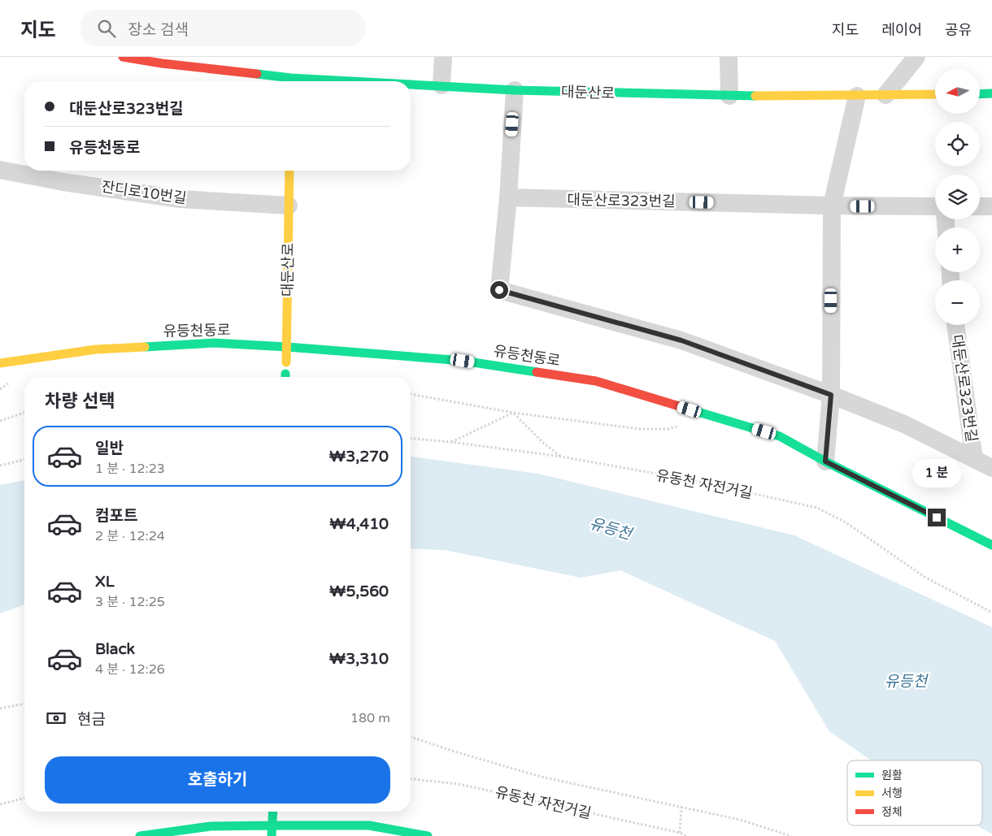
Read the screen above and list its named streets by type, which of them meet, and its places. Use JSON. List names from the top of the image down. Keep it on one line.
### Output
{"streets":{"main road":["대둔산로","유등천동로"],"street":["잔디로10번길","대둔산로323번길"],"path":["유동천 자전거길"]},"crossings":[["대둔산로","잔디로10번길"],["대둔산로","대둔산로323번길"],["대둔산로","유등천동로"]],"water":["유등천"],"legend":["원활","서행","정체"],"north":"left","page":{"header":"지도","search":"장소 검색","nav":["지도","레이어","공유"],"map_buttons":["+","−"],"banner":["대둔산로323번길","유등천동로"],"heading":"차량 선택","list":[{"name":"일반","note":"1 분 · 12:23","value":"₩3,270"},{"name":"컴포트","note":"2 분 · 12:24","value":"₩4,410"},{"name":"XL","note":"3 분 · 12:25","value":"₩5,560"},{"name":"Black","note":"4 분 · 12:26","value":"₩3,310"}],"bubble":"1 분","pay":["현금","180 m"],"buttons":"호출하기"}}
